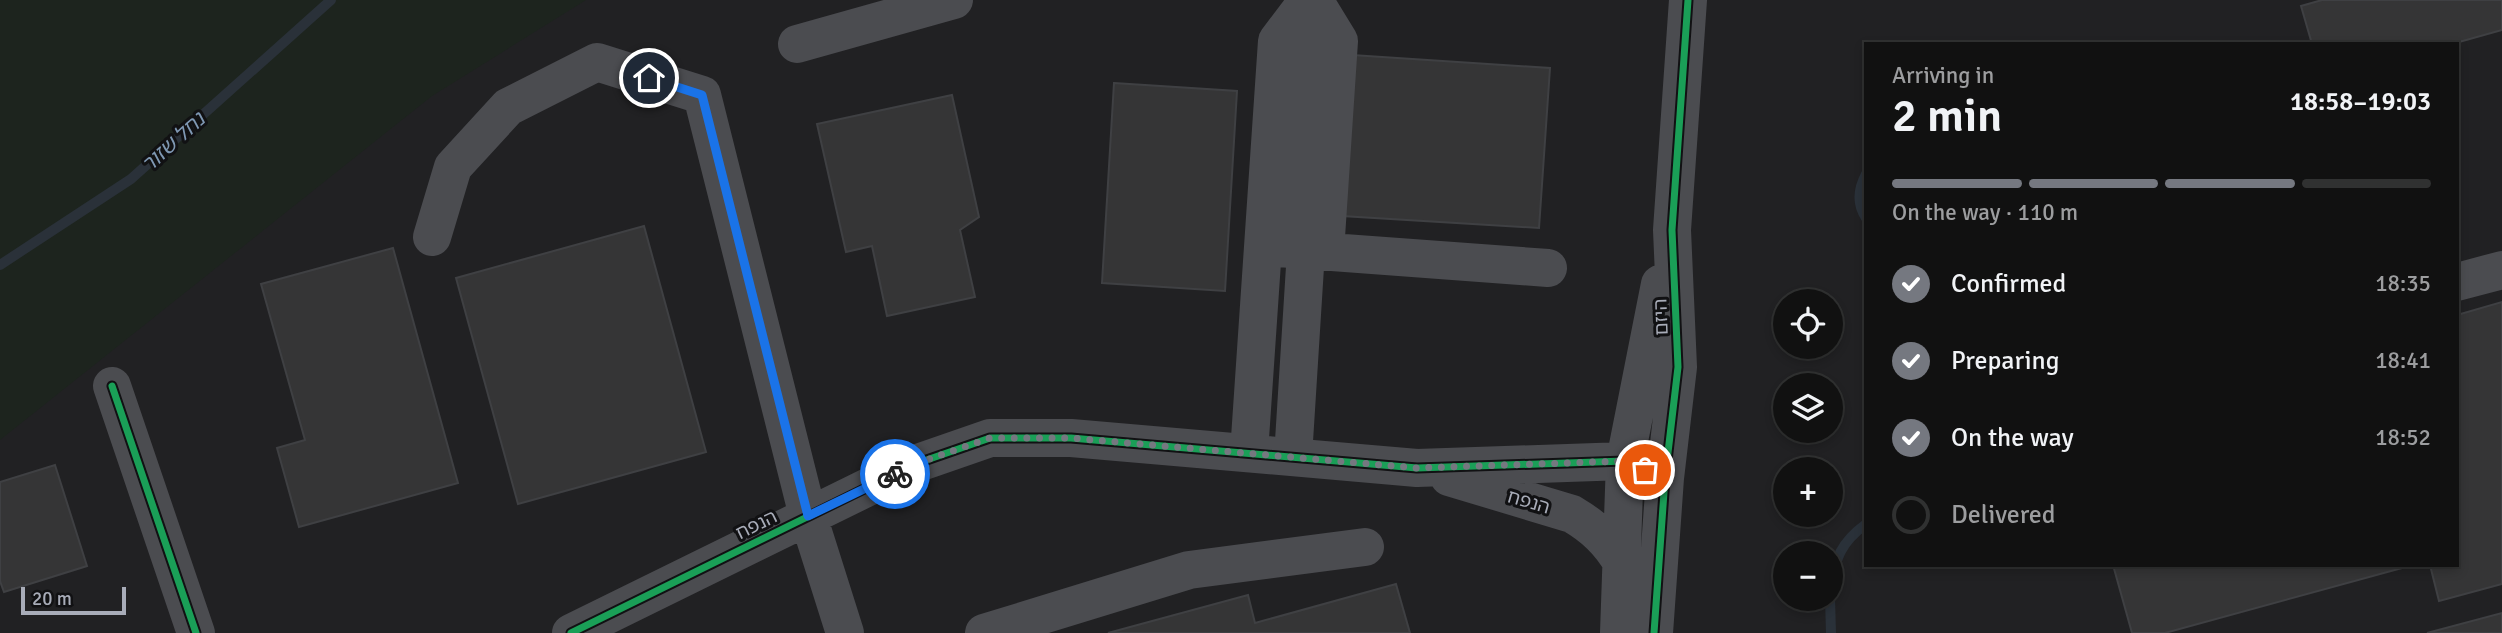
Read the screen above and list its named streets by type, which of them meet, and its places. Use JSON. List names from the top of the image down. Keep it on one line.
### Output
{"streets":{"street":["היזם","הנפח"]},"crossings":[["היזם","הנפח"]],"water":["נחל שזור"],"scale_bar":"20 m","page":{"heading":["2 min","Arriving in","18:58–19:03"],"bar":"On the way · 110 m","list":[["Confirmed","18:35"],["Preparing","18:41"],["On the way","18:52"],"Delivered"],"map_buttons":["+","−"],"scale":"20 m"}}
